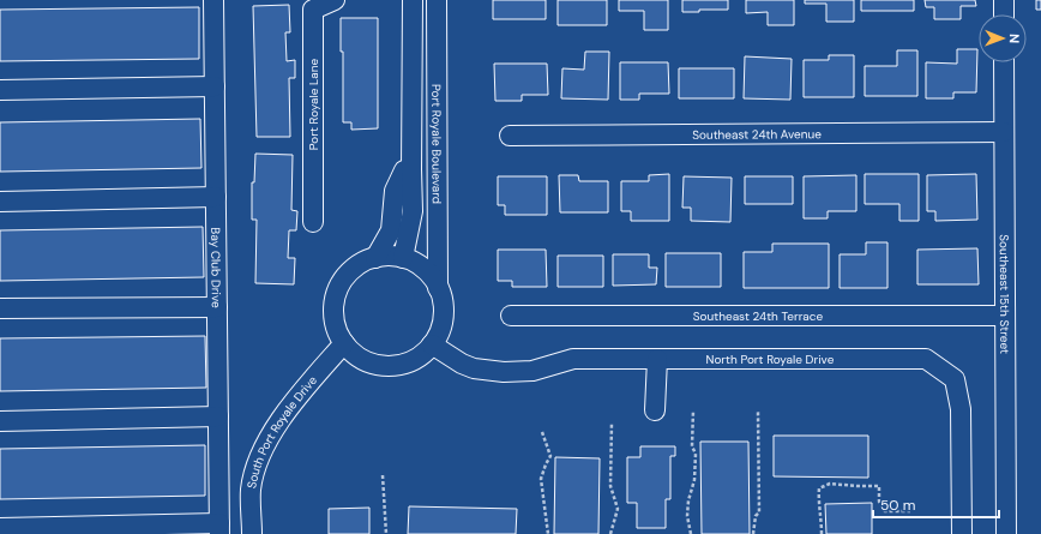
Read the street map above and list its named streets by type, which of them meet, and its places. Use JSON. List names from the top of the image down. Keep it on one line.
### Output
{"streets":{"street":["Port Royale Lane","Southeast 24th Avenue","Port Royale Boulevard","Bay Club Drive","Southeast 15th Street","Southeast 24th Terrace","North Port Royale Drive","South Port Royale Drive"]},"crossings":[["Southeast 24th Avenue","Southeast 15th Street"],["Port Royale Boulevard","North Port Royale Drive"],["Port Royale Boulevard","South Port Royale Drive"],["Southeast 15th Street","Southeast 24th Terrace"],["North Port Royale Drive","South Port Royale Drive"]],"scale_bar":"50 m","north":"right"}
